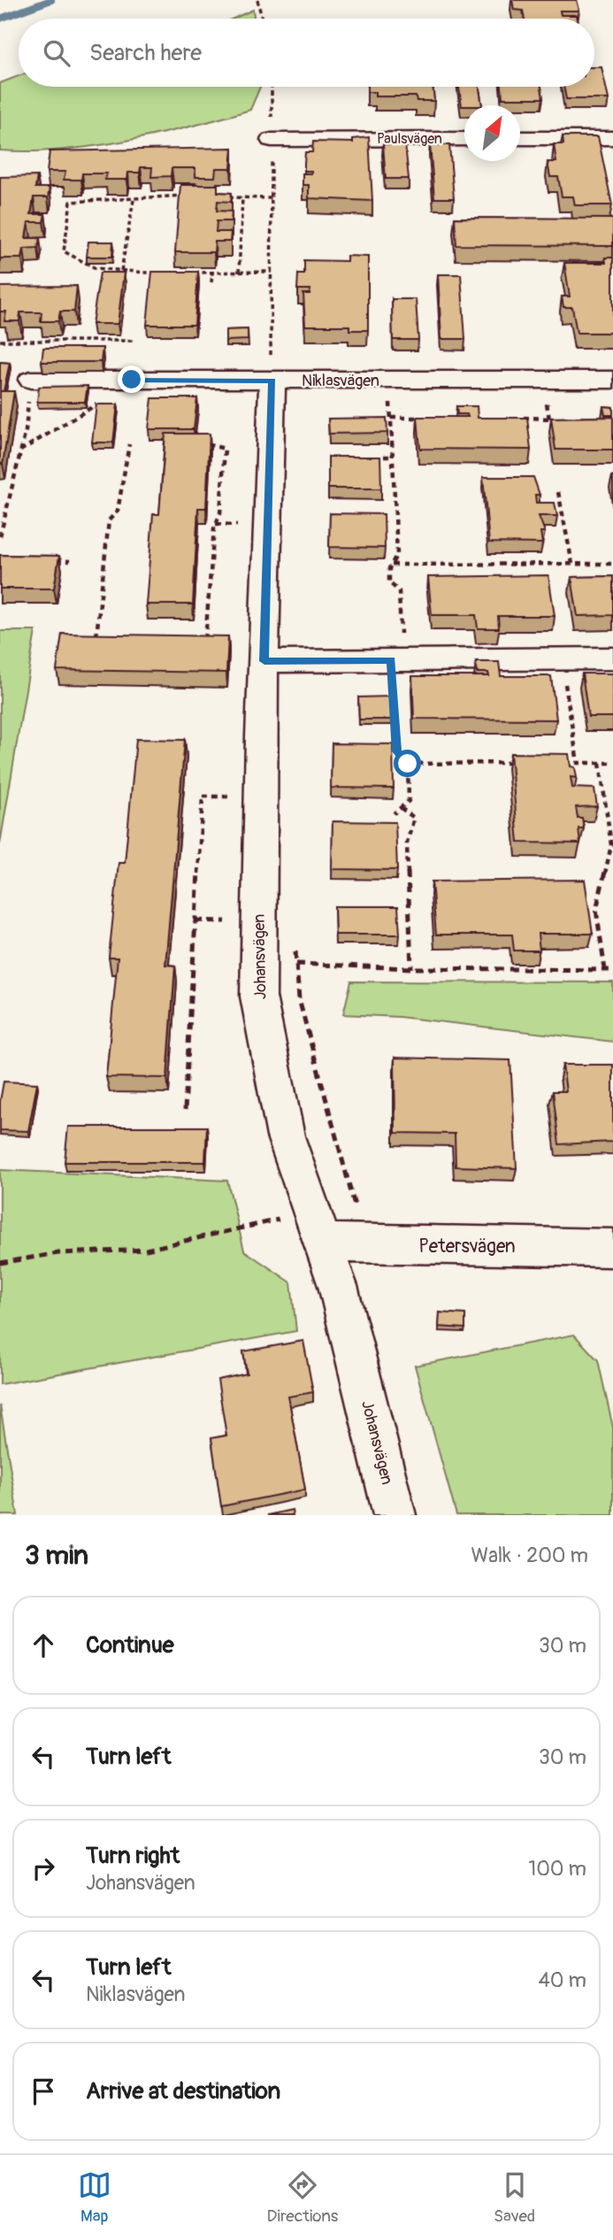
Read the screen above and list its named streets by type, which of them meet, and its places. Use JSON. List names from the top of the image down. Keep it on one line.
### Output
{"streets":{"street":["Paulsvägen","Niklasvägen","Johansvägen","Petersvägen"]},"crossings":[["Niklasvägen","Johansvägen"],["Johansvägen","Petersvägen"]],"north":"top right","page":{"search":"Search here","heading":["3 min","Walk · 200 m"],"list":[["Continue","30 m"],["Turn left","30 m"],["Turn right","Johansvägen","100 m"],["Turn left","Niklasvägen","40 m"],"Arrive at destination"],"nav":["Map","Directions","Saved"]}}
